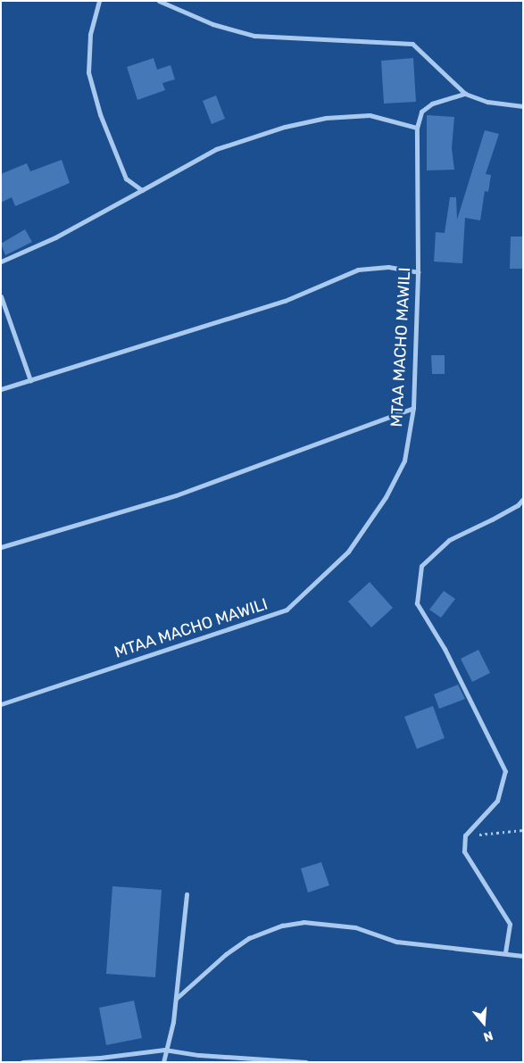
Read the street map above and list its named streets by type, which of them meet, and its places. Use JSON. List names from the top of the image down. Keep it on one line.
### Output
{"streets":{"street":["MTAA MACHO MAWILI"]},"north":"bottom"}
